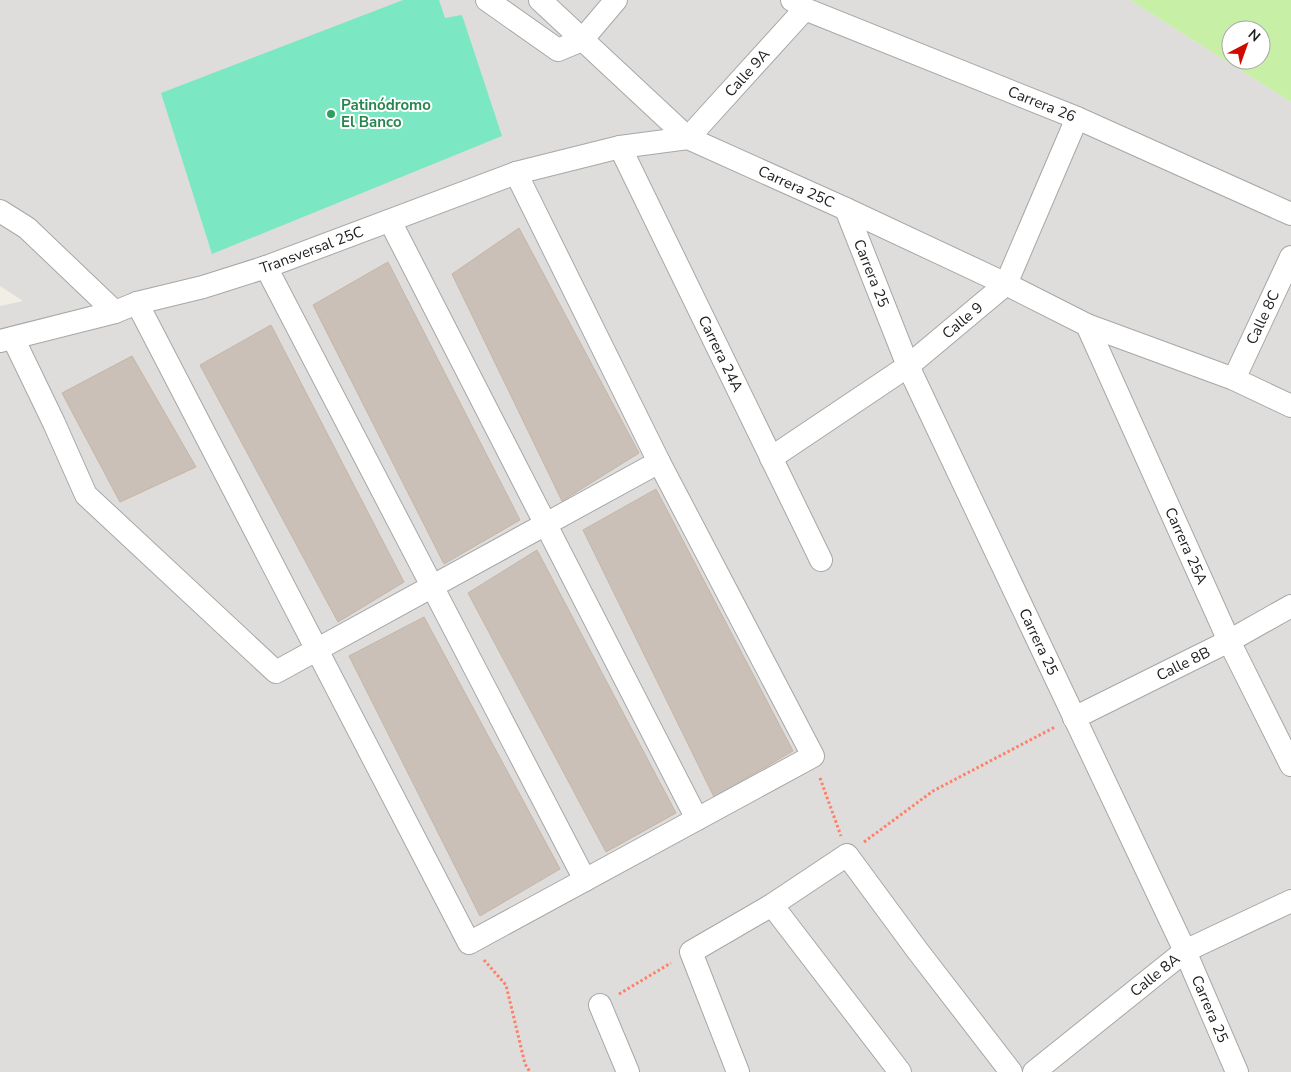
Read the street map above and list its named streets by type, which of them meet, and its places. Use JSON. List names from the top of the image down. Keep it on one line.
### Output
{"streets":{"street":["Calle 9A","Carrera 26","Carrera 25C","Transversal 25C","Carrera 25","Calle 8C","Calle 9","Carrera 24A","Carrera 25A","Calle 8B","Calle 8A"]},"crossings":[["Calle 9A","Carrera 26"],["Calle 9A","Carrera 25C"],["Calle 9A","Transversal 25C"],["Carrera 26","Calle 9"],["Carrera 25C","Transversal 25C"],["Carrera 25C","Carrera 25"],["Carrera 25C","Calle 8C"],["Carrera 25C","Calle 9"],["Carrera 25C","Carrera 25A"],["Transversal 25C","Carrera 24A"],["Carrera 25","Calle 9"],["Carrera 25","Calle 8B"],["Carrera 25","Calle 8A"],["Calle 9","Carrera 24A"],["Carrera 25A","Calle 8B"]],"places":["Patinódromo El Banco"],"north":"top right"}
